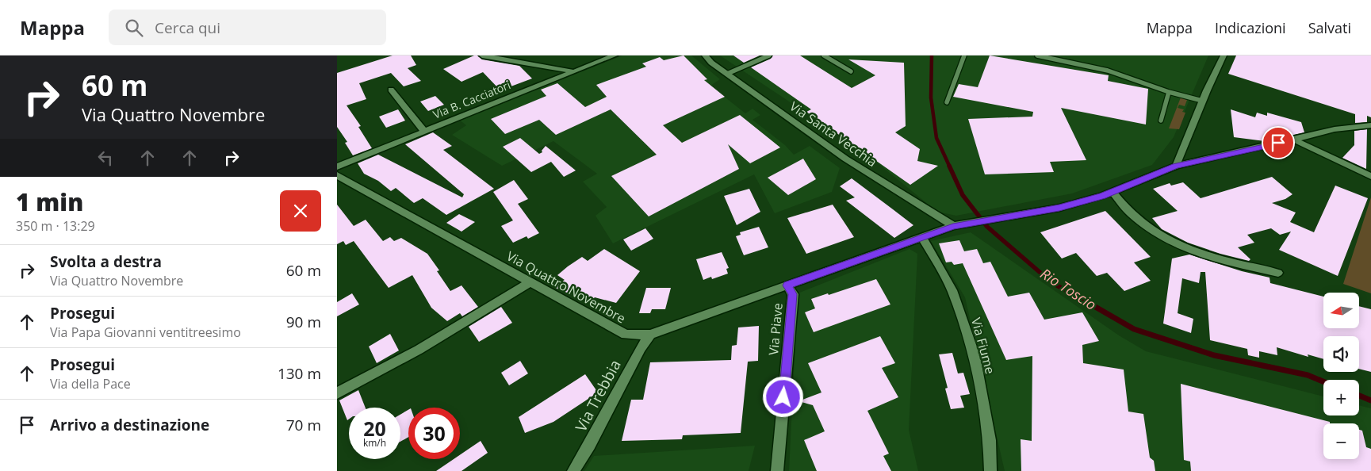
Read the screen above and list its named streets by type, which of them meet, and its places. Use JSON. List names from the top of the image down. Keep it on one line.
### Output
{"streets":{"street":["Via B. Cacciatori","Via Santa Vecchia","Via Quattro Novembre","Via Piave","Via Fiume","Via Trebbia"]},"crossings":[["Via Santa Vecchia","Via Quattro Novembre"],["Via Quattro Novembre","Via Piave"],["Via Quattro Novembre","Via Fiume"],["Via Quattro Novembre","Via Trebbia"]],"water":["Rio Toscio"],"north":"left","page":{"header":"Mappa","search":"Cerca qui","nav":["Mappa","Indicazioni","Salvati"],"turn":["60 m","Via Quattro Novembre"],"heading":["1 min","350 m · 13:29"],"list":[{"name":"Svolta a destra","note":"Via Quattro Novembre","value":"60 m"},{"name":"Prosegui","note":"Via Papa Giovanni ventitreesimo","value":"90 m"},{"name":"Prosegui","note":"Via della Pace","value":"130 m"},{"name":"Arrivo a destinazione","value":"70 m"}],"map_buttons":["+","−"],"speed":"20 km/h","limit":"30"}}
